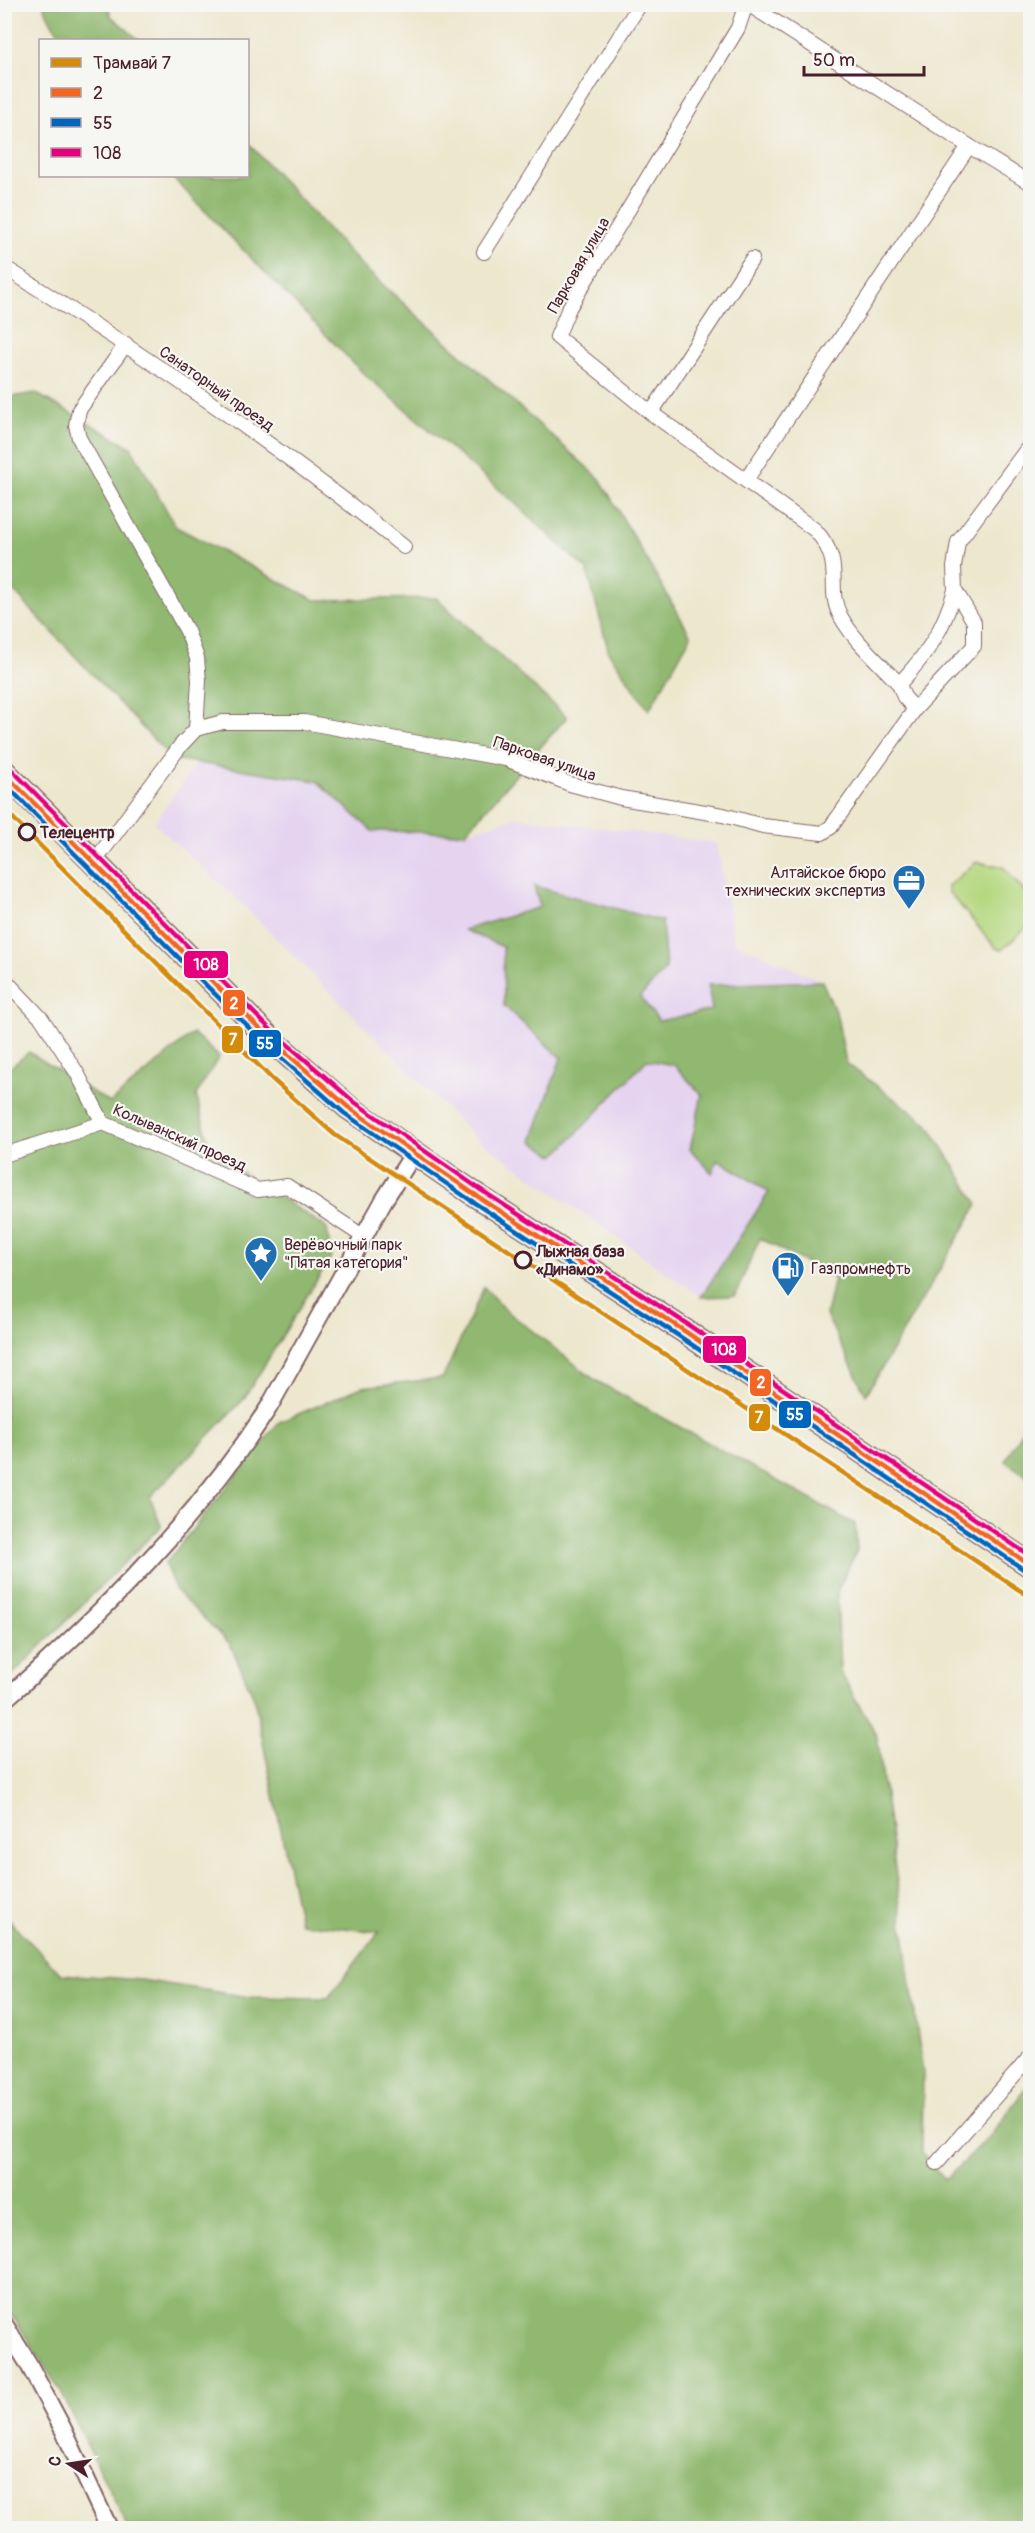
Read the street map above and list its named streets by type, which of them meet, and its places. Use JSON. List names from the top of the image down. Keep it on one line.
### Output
{"streets":{"street":["Парковая улица","Санаторный проезд","Колыванский проезд"]},"places":{"other":["Телецентр","Лыжная база «Динамо»"],"office":["Алтайское бюро технических экспертиз"],"place":["Верёвочный парк \"Пятая категория\""],"fuel station":["Газпромнефть"]},"lines":["transit line 108","transit line 2","transit line 55","tram line 7"],"legend":["Трамвай 7","2","55","108"],"scale_bar":"50 m","north":"left"}
